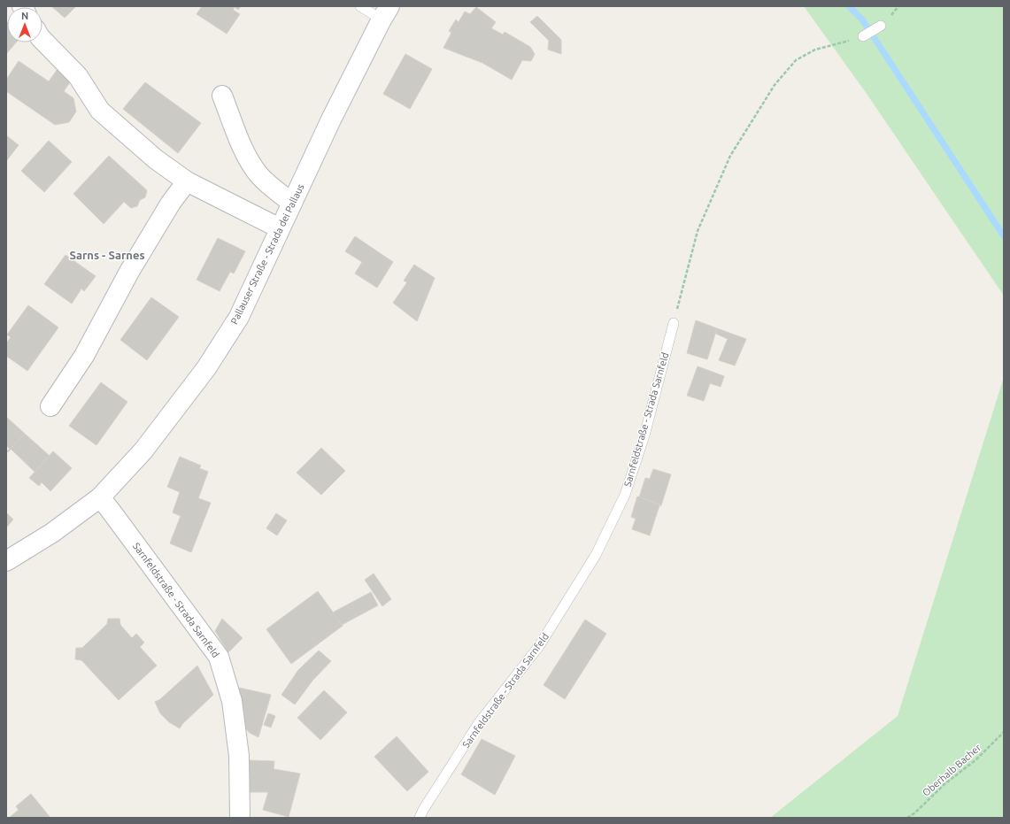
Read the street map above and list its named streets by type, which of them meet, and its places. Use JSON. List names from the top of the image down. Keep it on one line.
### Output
{"streets":{"street":["Pallauser Straße - Strada dei Pallaus","Sarnfeldstraße - Strada Sarnfeld"],"path":["Oberhalb Bacher"]},"crossings":[["Pallauser Straße - Strada dei Pallaus","Sarnfeldstraße - Strada Sarnfeld"]],"districts":["Sarns - Sarnes"],"north":"top"}
